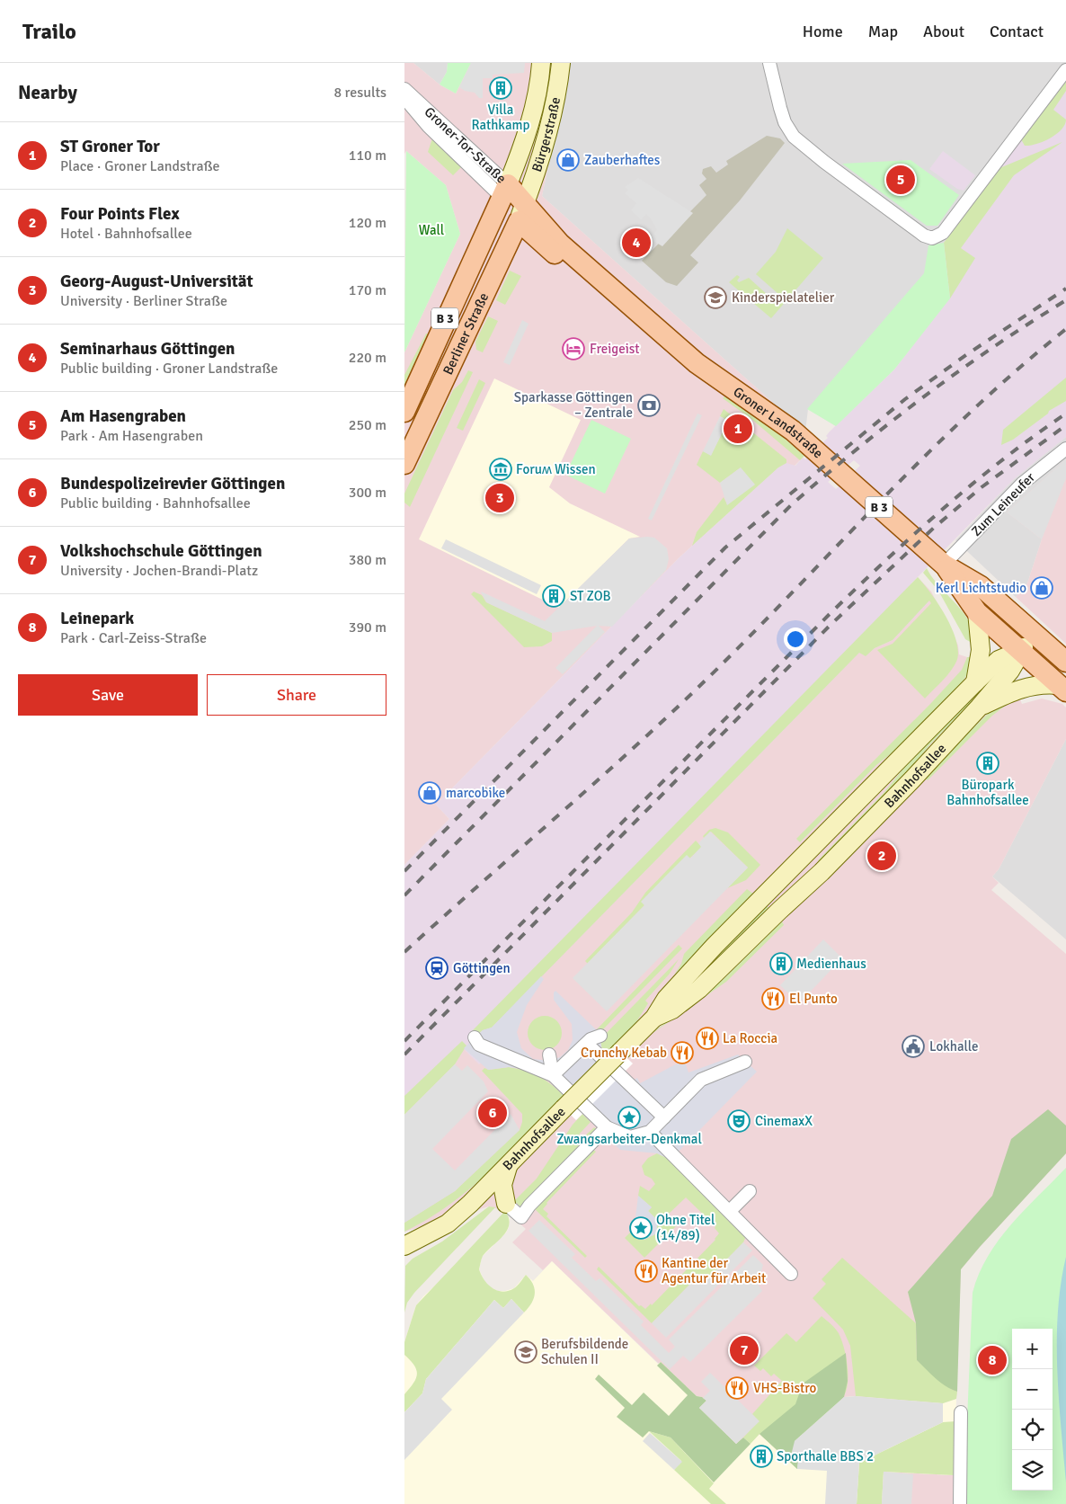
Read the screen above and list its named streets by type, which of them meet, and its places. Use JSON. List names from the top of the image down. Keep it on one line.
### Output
{"streets":{"main road":["Bürgerstraße","Groner-Tor-Straße","B 3","Berliner Straße","Groner Landstraße","Bahnhofsallee"],"street":["Zum Leineufer"]},"crossings":[["Bürgerstraße","Groner-Tor-Straße"],["Bürgerstraße","Berliner Straße"],["Bürgerstraße","Groner Landstraße"],["Groner-Tor-Straße","Berliner Straße"],["Groner-Tor-Straße","Groner Landstraße"],["Berliner Straße","Groner Landstraße"],["Groner Landstraße","Zum Leineufer"],["Groner Landstraße","Bahnhofsallee"]],"parks":["Wall"],"places":{"building":["Villa Rathkamp","ST ZOB","Büropark Bahnhofsallee","Medienhaus","Sporthalle BBS 2"],"shop":["Zauberhaftes","Kerl Lichtstudio","marcobike"],"school or university":["Kinderspielatelier","Berufsbildende Schulen II"],"hotel":["Freigeist"],"bank":["Sparkasse Göttingen – Zentrale"],"museum":["Foruʍ Wissen"],"station":["Göttingen"],"restaurant":["El Punto","La Roccia","Crunchy Kebab","Kantine der Agentur für Arbeit","VHS-Bistro"],"public building":["Lokhalle"],"place":["Zwangsarbeiter-Denkmal","Ohne Titel (14/89)"],"theatre":["CinemaxX"]},"page":{"header":"Trailo","nav":["Home","Map","About","Contact"],"heading":["Nearby","8 results"],"list":[{"mark":"1","name":"ST Groner Tor","note":"Place · Groner Landstraße","value":"110 m"},{"mark":"2","name":"Four Points Flex","note":"Hotel · Bahnhofsallee","value":"120 m"},{"mark":"3","name":"Georg-August-Universität","note":"University · Berliner Straße","value":"170 m"},{"mark":"4","name":"Seminarhaus Göttingen","note":"Public building · Groner Landstraße","value":"220 m"},{"mark":"5","name":"Am Hasengraben","note":"Park · Am Hasengraben","value":"250 m"},{"mark":"6","name":"Bundespolizeirevier Göttingen","note":"Public building · Bahnhofsallee","value":"300 m"},{"mark":"7","name":"Volkshochschule Göttingen","note":"University · Jochen-Brandi-Platz","value":"380 m"},{"mark":"8","name":"Leinepark","note":"Park · Carl-Zeiss-Straße","value":"390 m"}],"pins":["5","4","1","3","2","6","7","8"],"buttons":["Save","Share"],"map_buttons":["+","−"]}}
